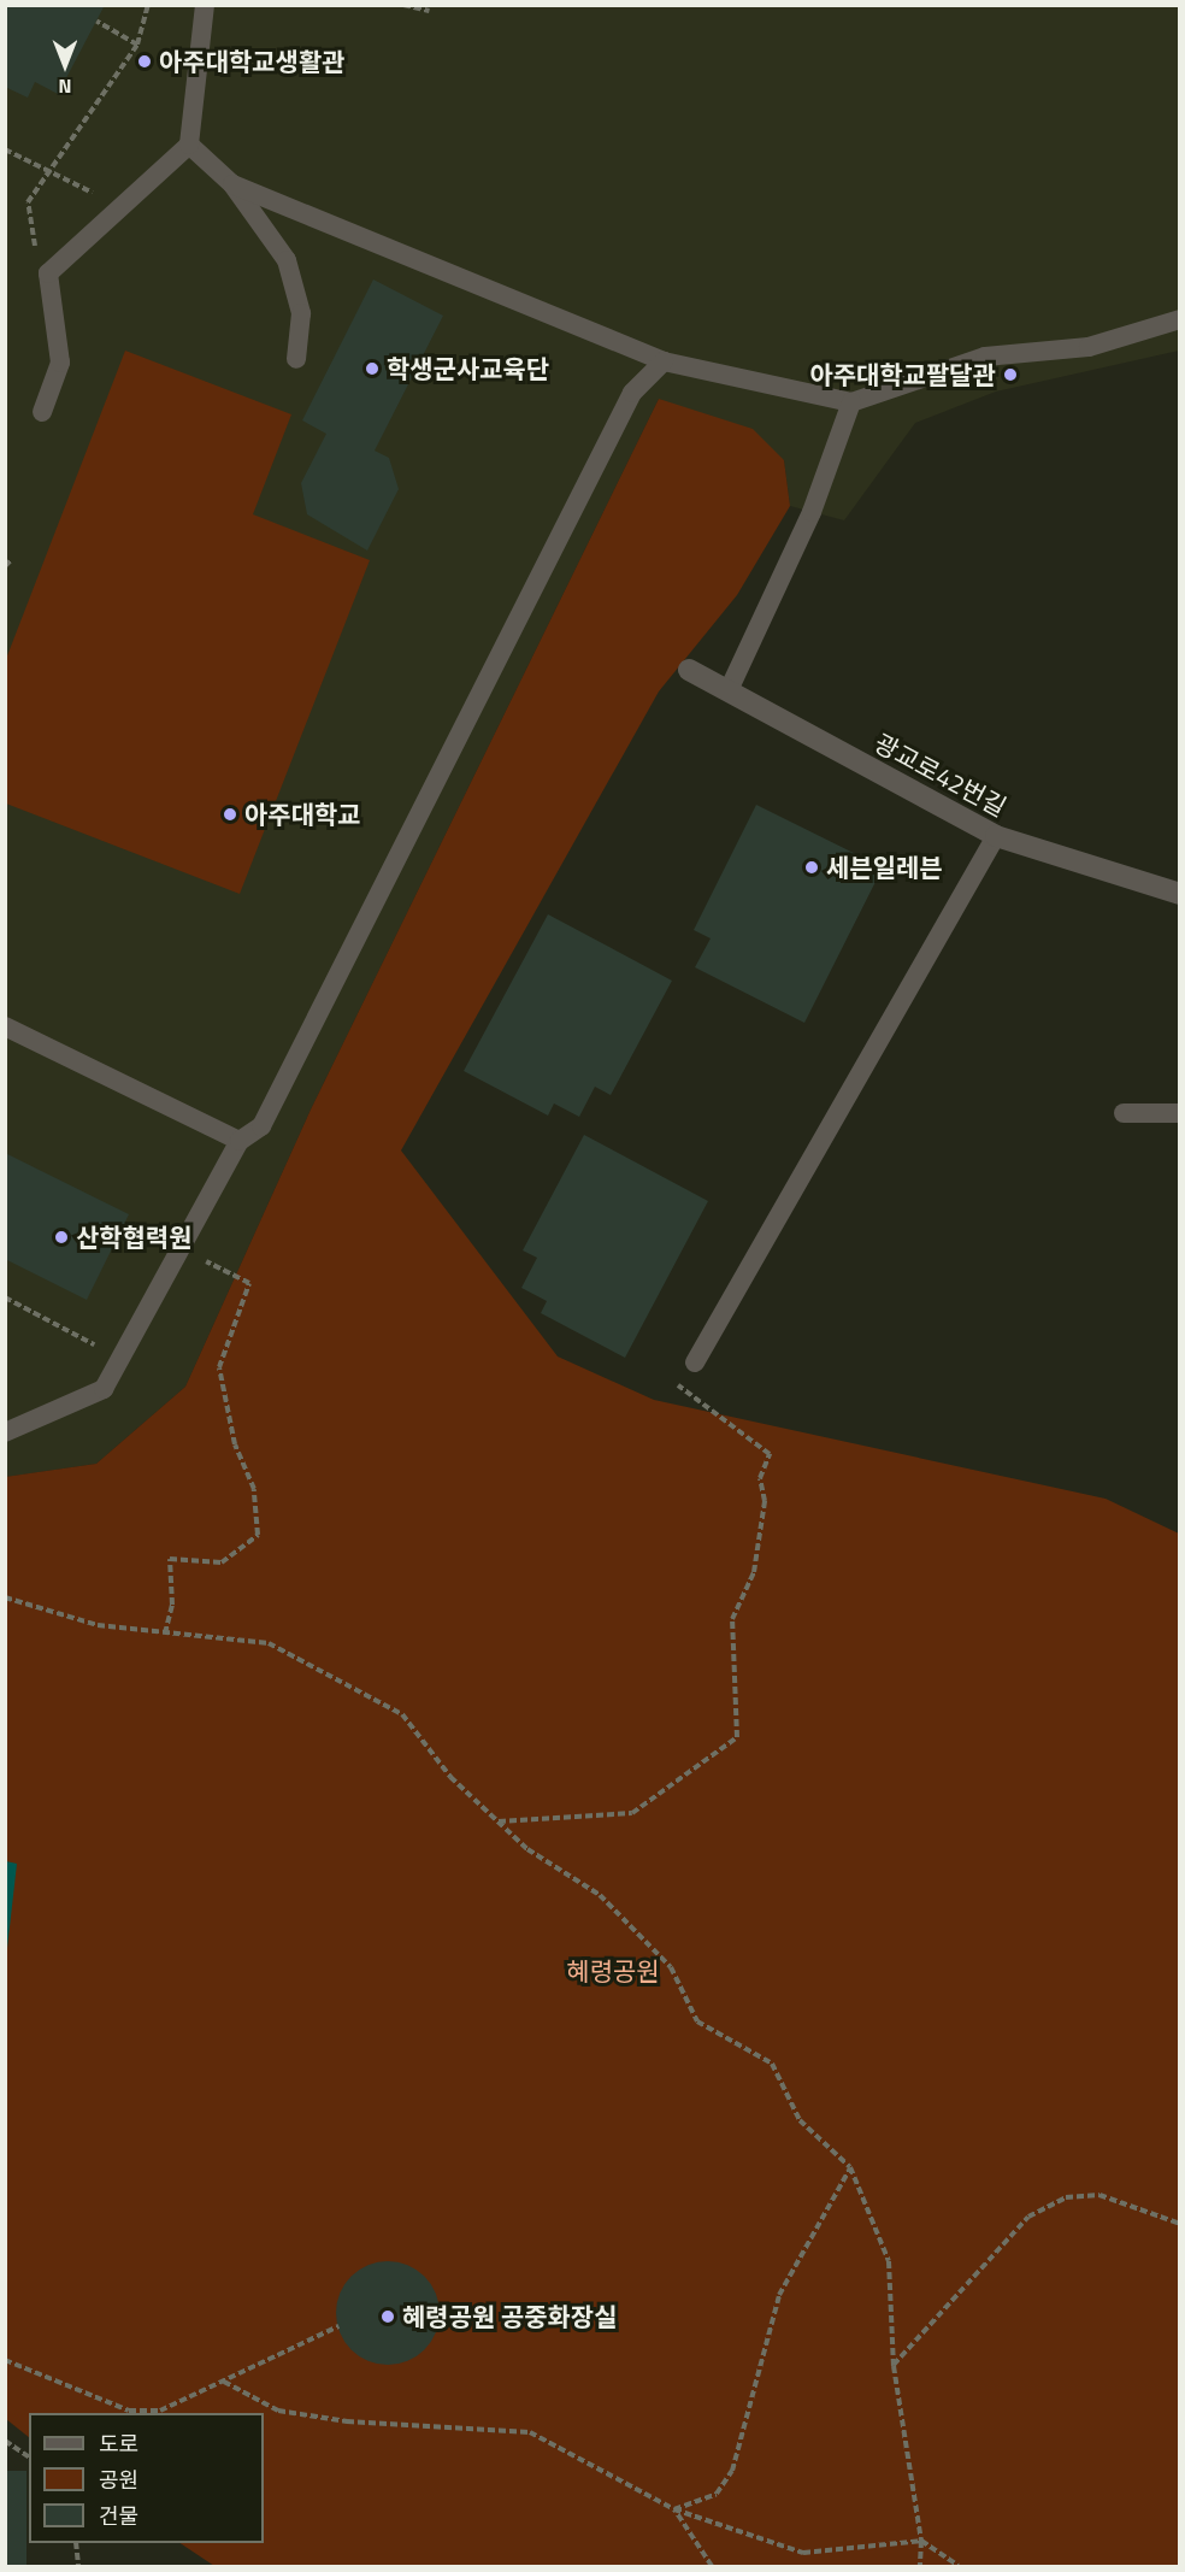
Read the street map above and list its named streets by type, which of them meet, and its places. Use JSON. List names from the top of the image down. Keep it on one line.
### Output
{"streets":{"street":["광교로42번길"]},"parks":["혜령공원"],"places":["아주대학교생활관","학생군사교육단","아주대학교팔달관","아주대학교","세븐일레븐","산학협력원","혜령공원 공중화장실"],"legend":["도로","공원","건물"],"north":"bottom"}
